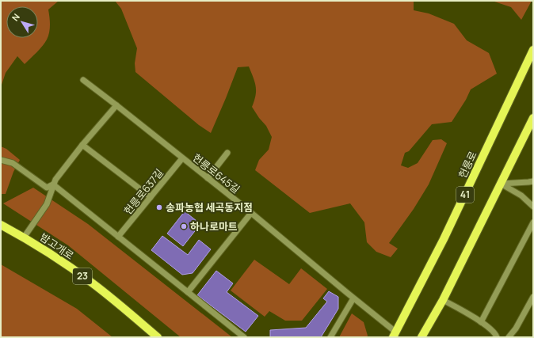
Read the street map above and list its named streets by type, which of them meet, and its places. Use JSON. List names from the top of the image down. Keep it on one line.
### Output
{"streets":{"main road":["헌릉로","41","밤고개로","23"],"street":["헌릉로645길","헌릉로637길"]},"crossings":[["헌릉로","헌릉로645길"],["헌릉로645길","헌릉로637길"]],"places":["송파농협 세곡동지점","하나로마트"],"north":"top left"}
